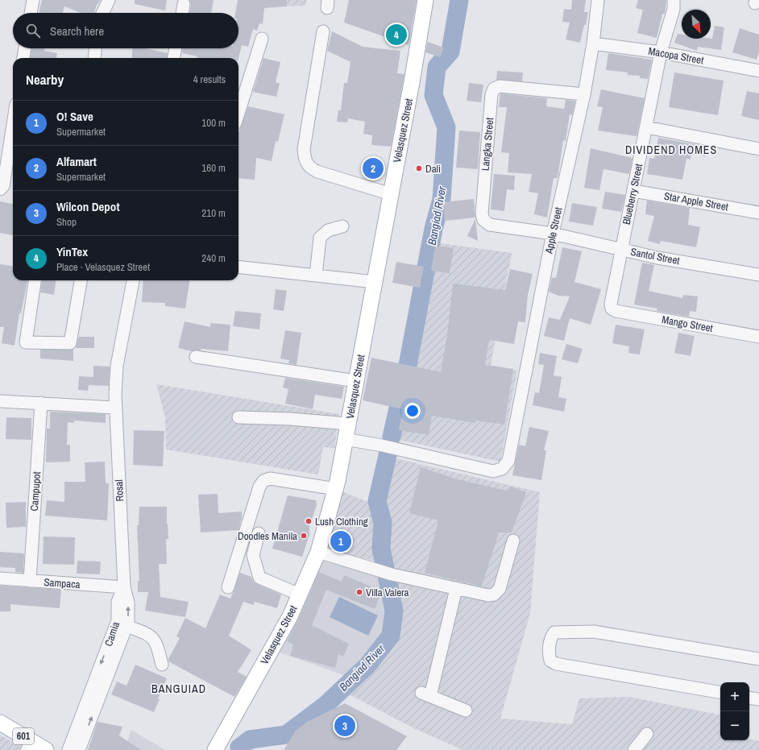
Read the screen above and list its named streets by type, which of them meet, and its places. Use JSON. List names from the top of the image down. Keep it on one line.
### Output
{"streets":{"main road":["Velasquez Street","601"],"street":["Macopa Street","Langka Street","Blueberry Street","Star Apple Street","Apple Street","Santol Street","Mango Street","Rosal","Campupot","Sampaca","Camia"]},"crossings":[["Macopa Street","Blueberry Street"],["Macopa Street","Apple Street"],["Velasquez Street","Apple Street"],["Langka Street","Apple Street"],["Langka Street","Santol Street"],["Blueberry Street","Star Apple Street"],["Blueberry Street","Santol Street"],["Blueberry Street","Mango Street"],["Apple Street","Santol Street"],["Rosal","Sampaca"],["Rosal","Camia"],["Campupot","Sampaca"],["Sampaca","Camia"]],"districts":["DIVIDEND HOMES","BANGUIAD"],"water":["Bangiad River"],"places":["Dali","Lush Clothing","Doodles Manila","Villa Valera"],"north":"bottom right","page":{"search":"Search here","pins":["4","2","1","3"],"heading":["Nearby","4 results"],"list":[{"mark":"1","name":"O! Save","note":"Supermarket","value":"100 m"},{"mark":"2","name":"Alfamart","note":"Supermarket","value":"160 m"},{"mark":"3","name":"Wilcon Depot","note":"Shop","value":"210 m"},{"mark":"4","name":"YinTex","note":"Place · Velasquez Street","value":"240 m"}],"map_buttons":["+","−"]}}
